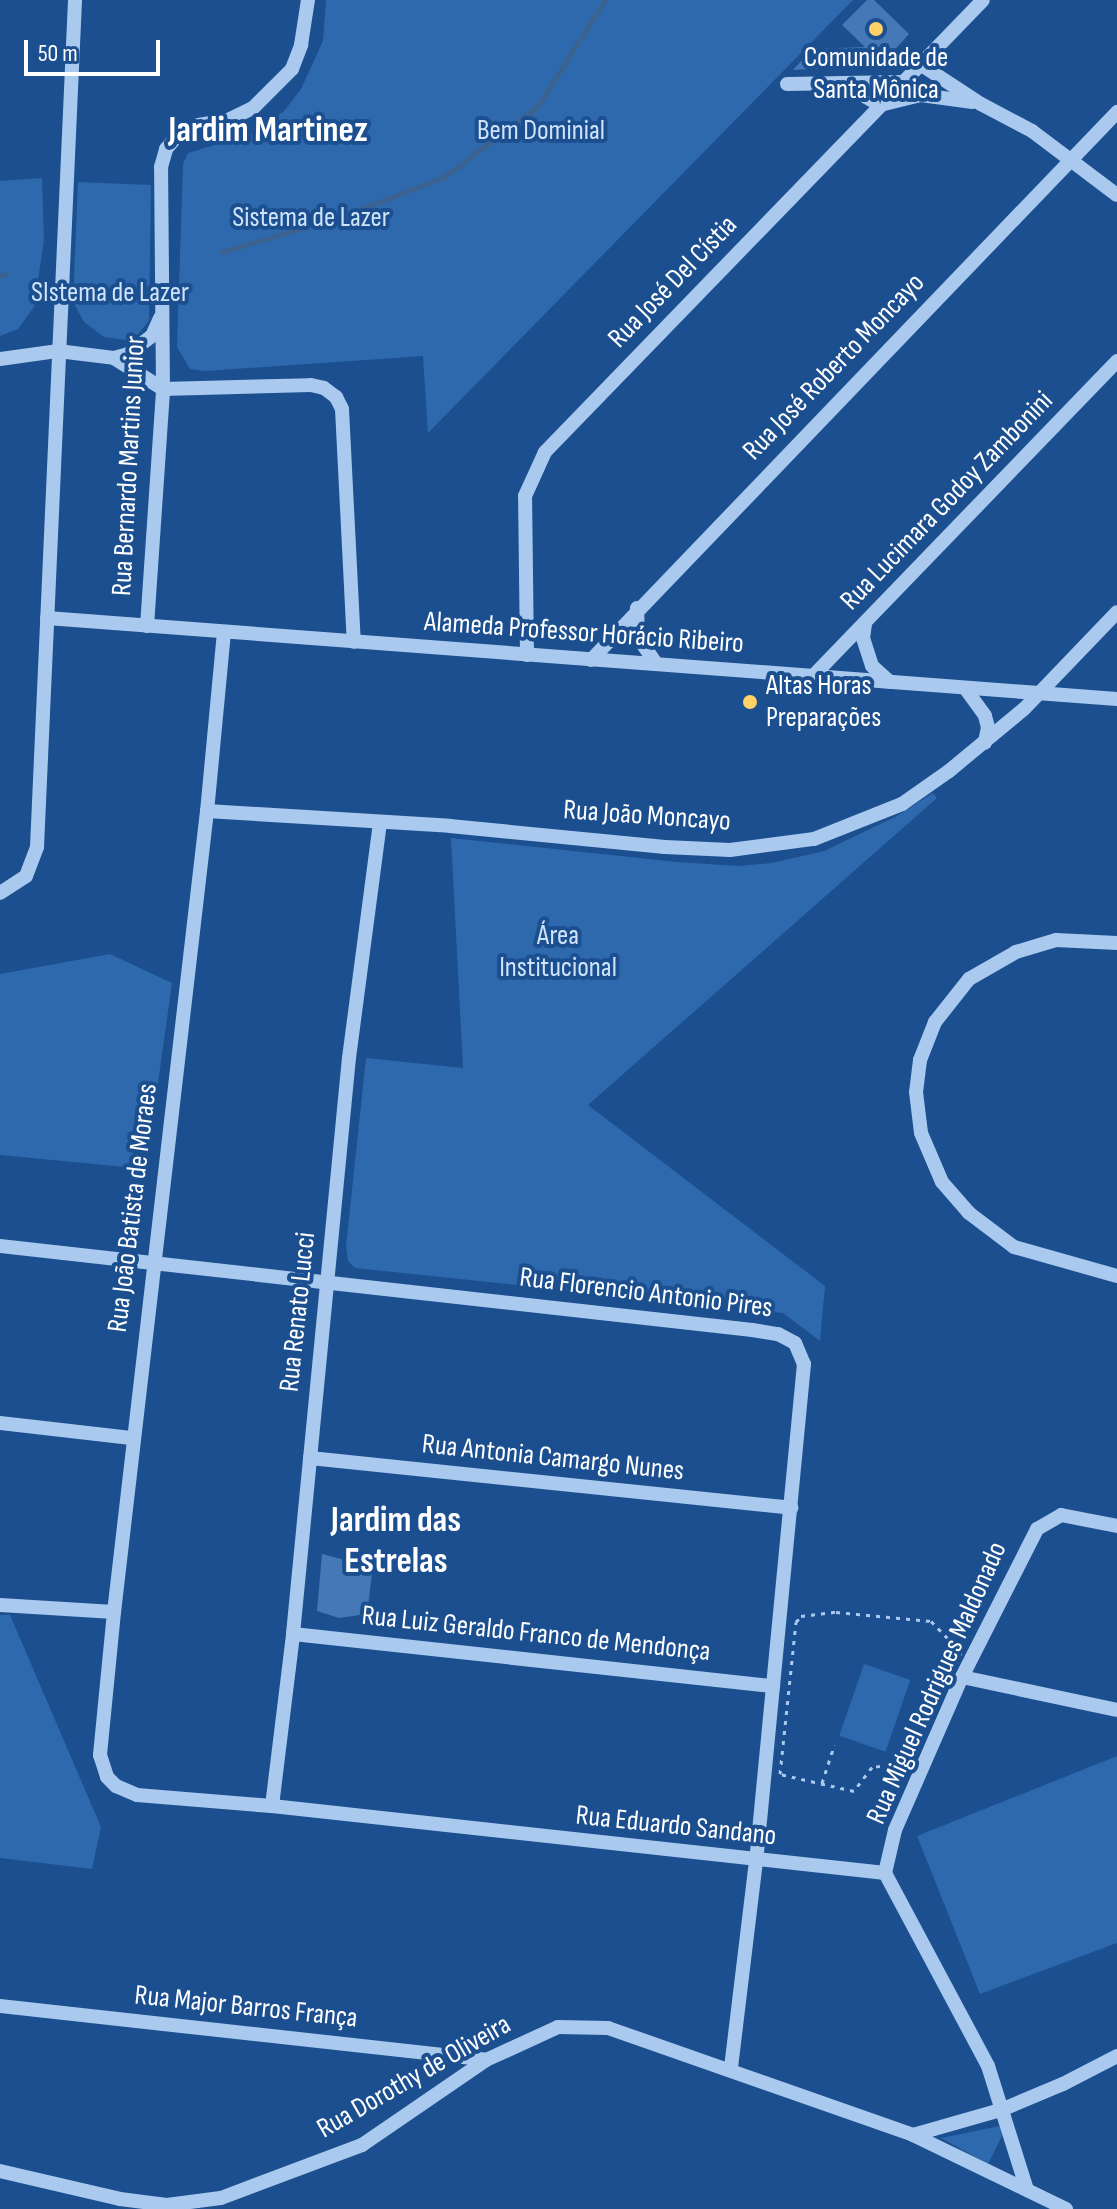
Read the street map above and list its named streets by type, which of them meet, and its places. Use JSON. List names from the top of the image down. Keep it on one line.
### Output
{"streets":{"street":["Rua José Del Cístia","Rua José Roberto Moncayo","Rua Bernardo Martins Junior","Rua Lucimara Godoy Zambonini","Alameda Professor Horácio Ribeiro","Rua João Moncayo","Rua João Batista de Moraes","Rua Florencio Antonio Pires","Rua Renato Lucci","Rua Antonia Camargo Nunes","Rua Luiz Geraldo Franco de Mendonça","Rua Miguel Rodrigues Maldonado","Rua Eduardo Sandano","Rua Major Barros França","Rua Dorothy de Oliveira"]},"crossings":[["Rua José Del Cístia","Alameda Professor Horácio Ribeiro"],["Rua José Roberto Moncayo","Alameda Professor Horácio Ribeiro"],["Rua Bernardo Martins Junior","Alameda Professor Horácio Ribeiro"],["Rua Lucimara Godoy Zambonini","Alameda Professor Horácio Ribeiro"],["Alameda Professor Horácio Ribeiro","Rua João Moncayo"],["Alameda Professor Horácio Ribeiro","Rua João Batista de Moraes"],["Rua João Moncayo","Rua João Batista de Moraes"],["Rua João Moncayo","Rua Renato Lucci"],["Rua João Batista de Moraes","Rua Florencio Antonio Pires"],["Rua João Batista de Moraes","Rua Eduardo Sandano"],["Rua Florencio Antonio Pires","Rua Renato Lucci"],["Rua Florencio Antonio Pires","Rua Antonia Camargo Nunes"],["Rua Florencio Antonio Pires","Rua Luiz Geraldo Franco de Mendonça"],["Rua Florencio Antonio Pires","Rua Eduardo Sandano"],["Rua Florencio Antonio Pires","Rua Dorothy de Oliveira"],["Rua Renato Lucci","Rua Antonia Camargo Nunes"],["Rua Renato Lucci","Rua Luiz Geraldo Franco de Mendonça"],["Rua Renato Lucci","Rua Eduardo Sandano"],["Rua Miguel Rodrigues Maldonado","Rua Eduardo Sandano"],["Rua Major Barros França","Rua Dorothy de Oliveira"]],"districts":["Jardim Martinez","Jardim das Estrelas"],"parks":["Bem Dominial","Sistema de Lazer","SIstema de Lazer","Área Institucional"],"places":["Comunidade de Santa Mônica","Altas Horas Preparações"],"scale_bar":"50 m"}
